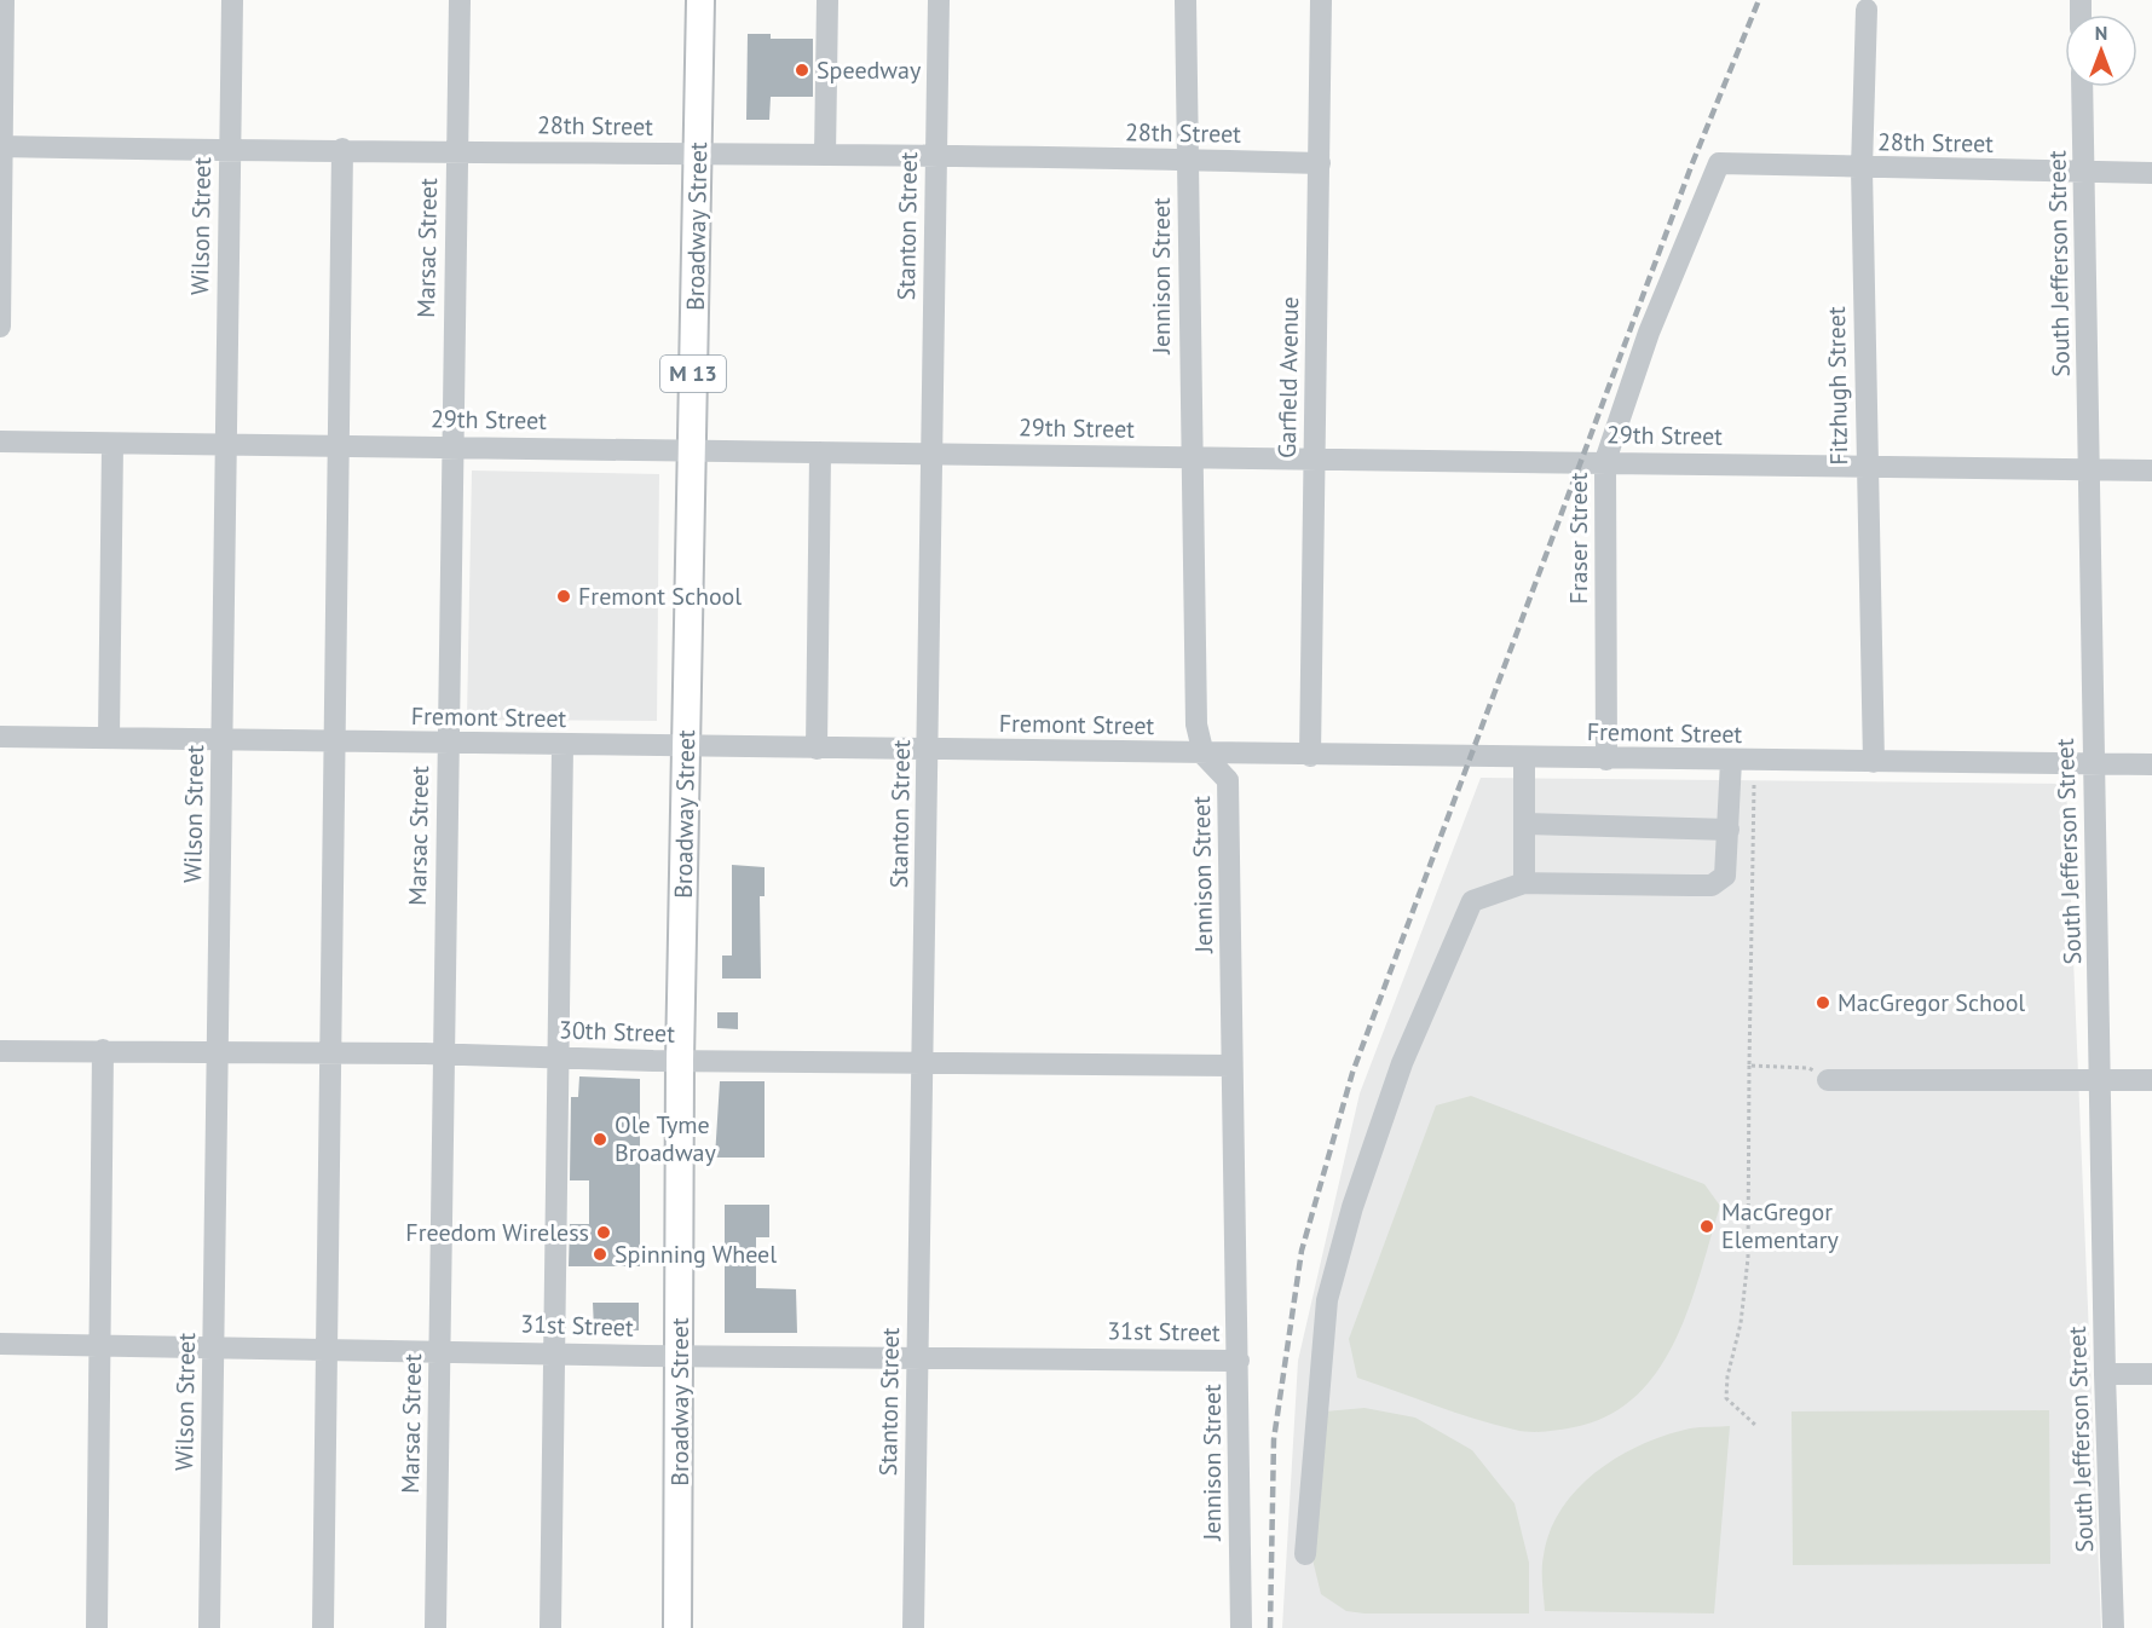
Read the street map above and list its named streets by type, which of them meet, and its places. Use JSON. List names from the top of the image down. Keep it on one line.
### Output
{"streets":{"main road":["Broadway Street","M 13"],"street":["28th Street","Wilson Street","Stanton Street","Marsac Street","South Jefferson Street","Jennison Street","Garfield Avenue","Fitzhugh Street","29th Street","Fraser Street","Fremont Street","30th Street","31st Street"]},"crossings":[["28th Street","Wilson Street"],["28th Street","Broadway Street"],["28th Street","Stanton Street"],["28th Street","Marsac Street"],["28th Street","South Jefferson Street"],["28th Street","Jennison Street"],["28th Street","Garfield Avenue"],["28th Street","Fitzhugh Street"],["28th Street","Fraser Street"],["Wilson Street","29th Street"],["Wilson Street","Fremont Street"],["Wilson Street","30th Street"],["Wilson Street","31st Street"],["Broadway Street","29th Street"],["Broadway Street","Fremont Street"],["Broadway Street","30th Street"],["Broadway Street","31st Street"],["Stanton Street","29th Street"],["Stanton Street","Fremont Street"],["Stanton Street","30th Street"],["Stanton Street","31st Street"],["Marsac Street","29th Street"],["Marsac Street","Fremont Street"],["Marsac Street","30th Street"],["Marsac Street","31st Street"],["South Jefferson Street","29th Street"],["South Jefferson Street","Fremont Street"],["Jennison Street","29th Street"],["Jennison Street","Fremont Street"],["Jennison Street","30th Street"],["Jennison Street","31st Street"],["Garfield Avenue","29th Street"],["Garfield Avenue","Fremont Street"],["Fitzhugh Street","29th Street"],["Fitzhugh Street","Fremont Street"],["29th Street","Fraser Street"],["Fraser Street","Fremont Street"]],"places":["Speedway","Fremont School","MacGregor School","Ole Tyme Broadway","MacGregor Elementary","Freedom Wireless","Spinning Wheel"],"north":"top"}
